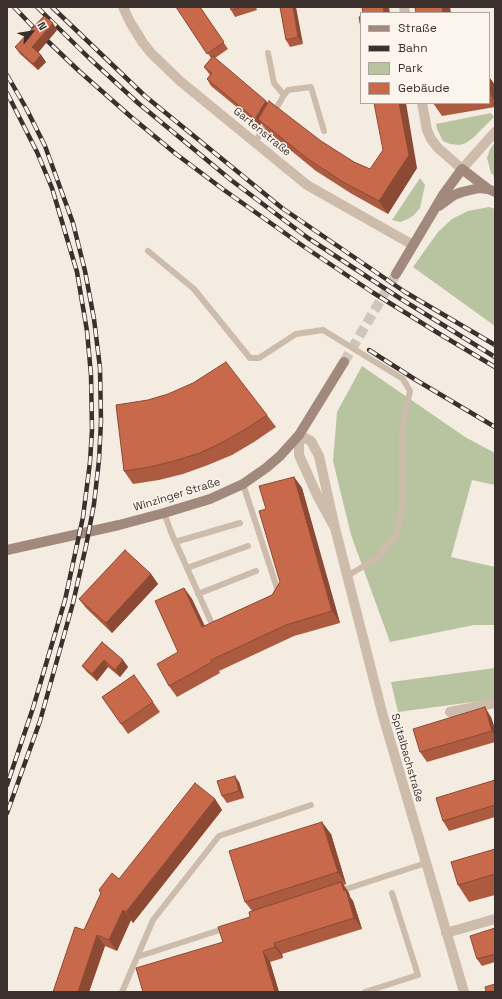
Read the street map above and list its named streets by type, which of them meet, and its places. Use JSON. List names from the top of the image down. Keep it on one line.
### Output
{"streets":{"street":["Gartenstraße","Winzinger Straße","Spitalbachstraße"]},"crossings":[["Winzinger Straße","Spitalbachstraße"]],"legend":["Straße","Bahn","Park","Gebäude"],"north":"top right"}
